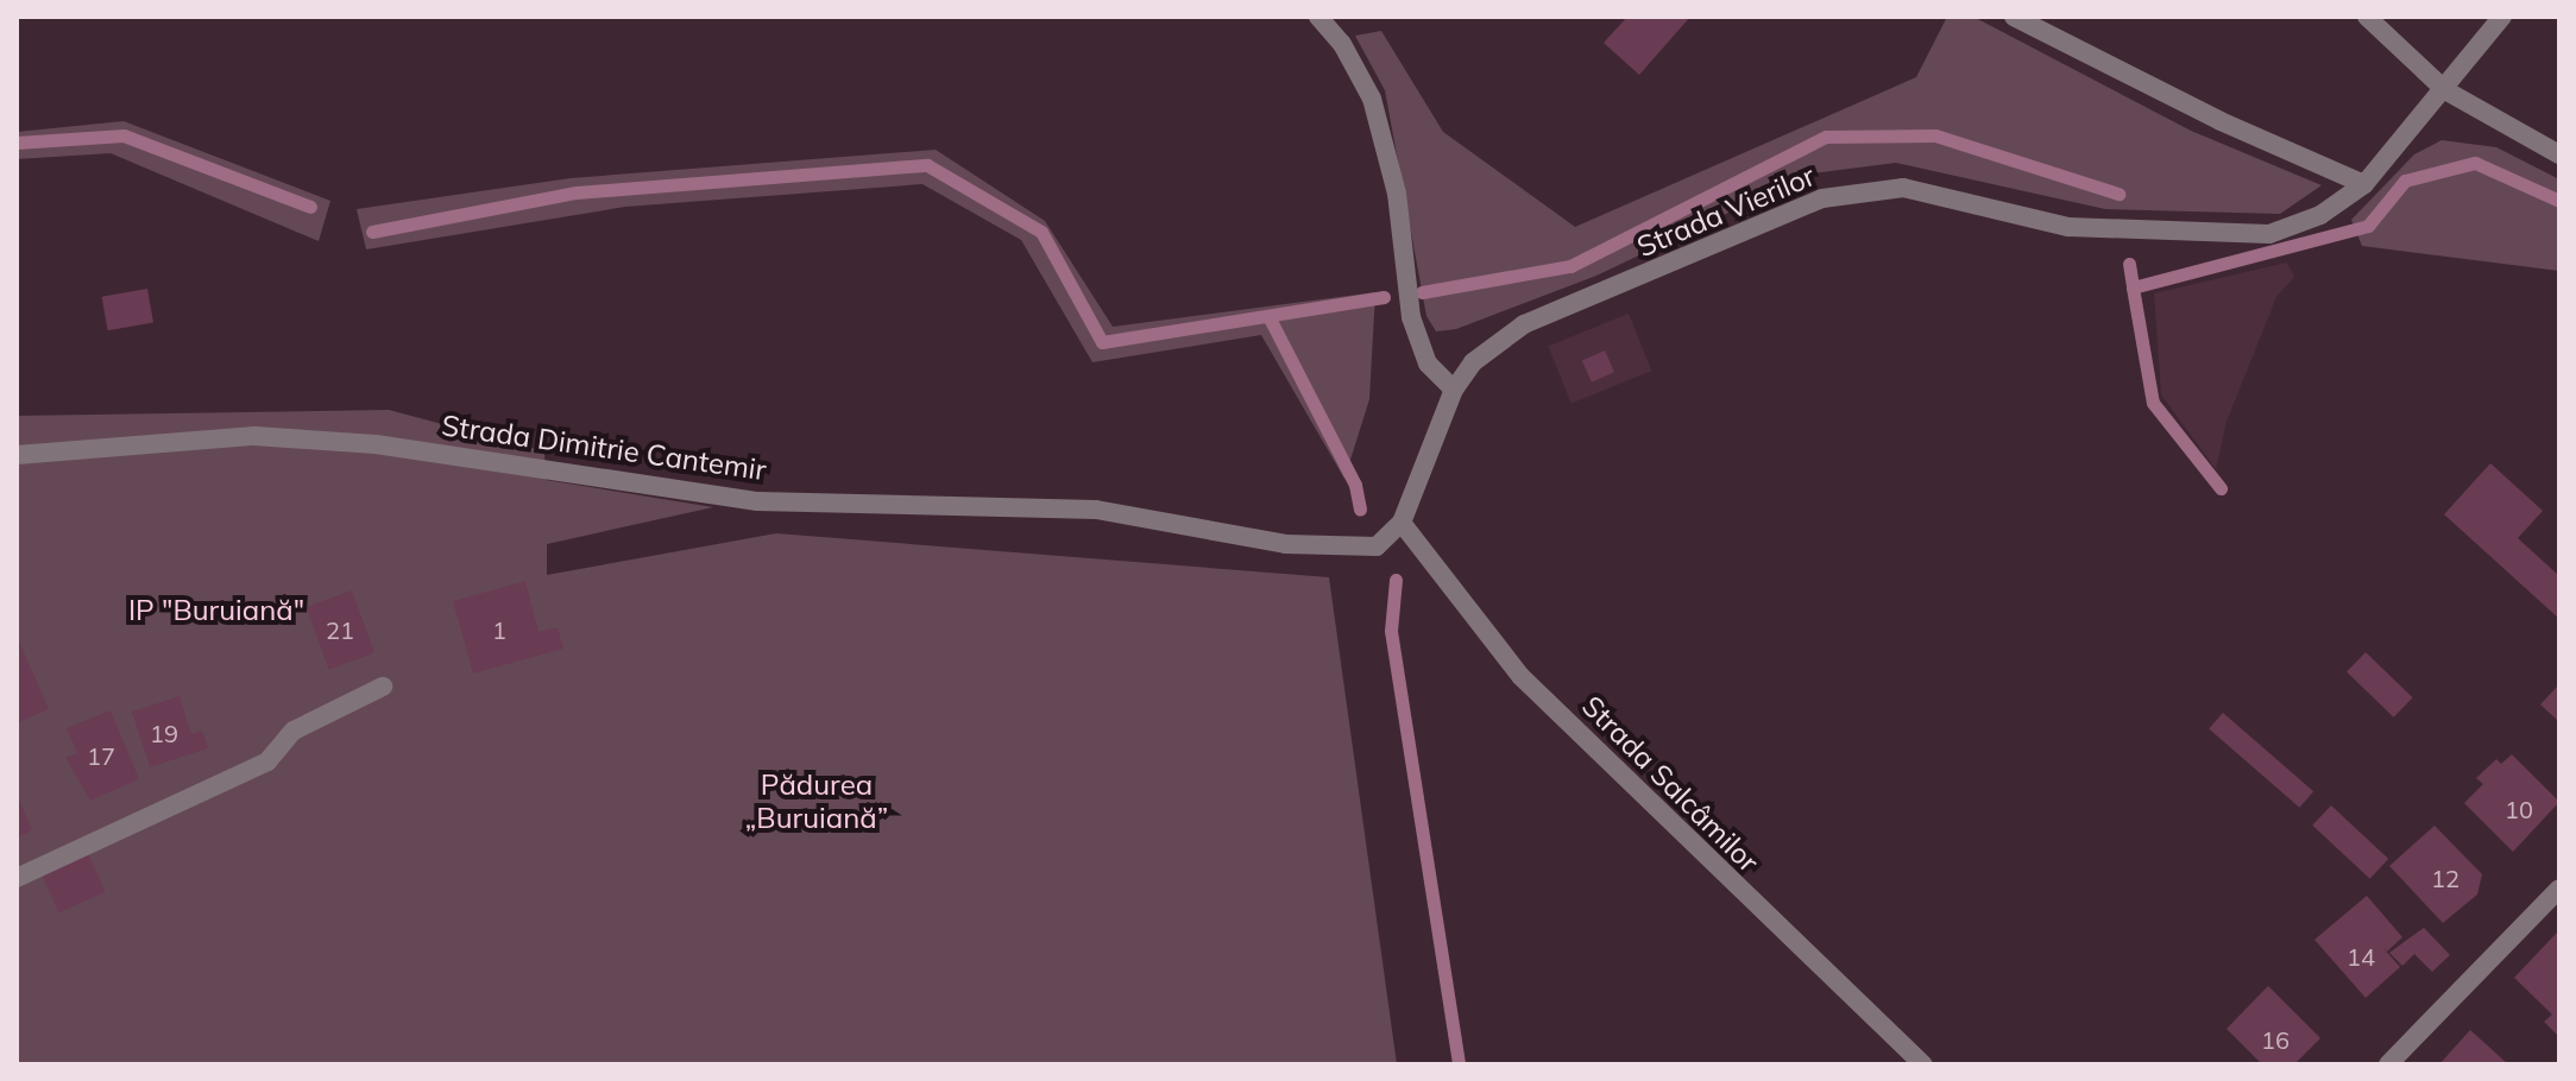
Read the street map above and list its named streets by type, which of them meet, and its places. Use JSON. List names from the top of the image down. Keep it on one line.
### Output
{"streets":{"street":["Strada Vierilor","Strada Dimitrie Cantemir","Strada Salcâmilor"]},"crossings":[["Strada Vierilor","Strada Dimitrie Cantemir"],["Strada Vierilor","Strada Salcâmilor"],["Strada Dimitrie Cantemir","Strada Salcâmilor"]],"parks":["IP \"Buruiană\"","Pădurea „Buruiană”"],"house_numbers":["21","1","19","17","10","12","14","16"]}
